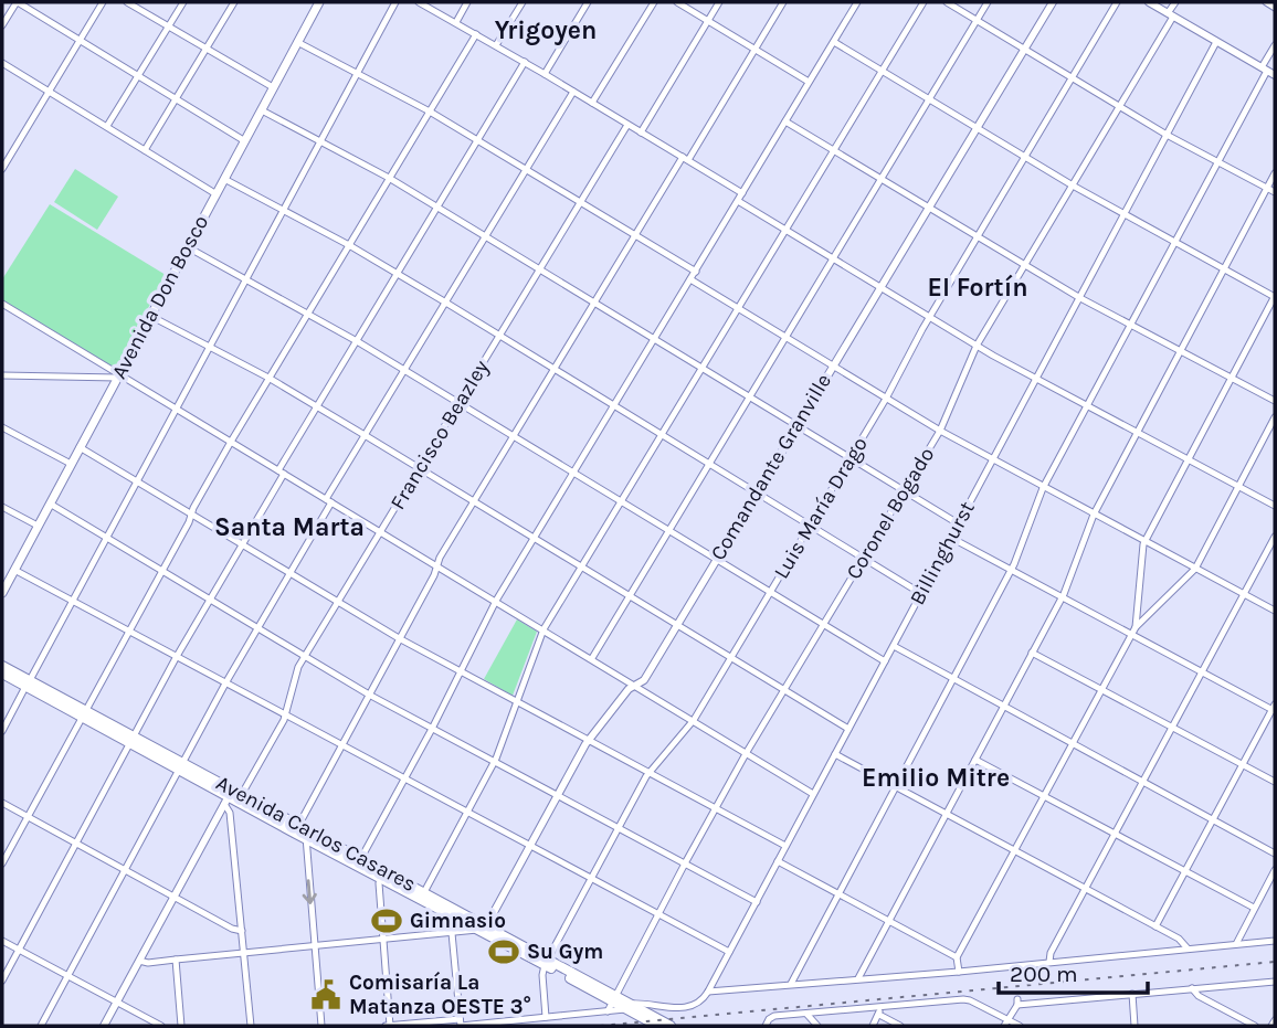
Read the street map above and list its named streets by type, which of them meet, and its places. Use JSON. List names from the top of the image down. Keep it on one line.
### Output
{"streets":{"main road":["Avenida Don Bosco","Avenida Carlos Casares"],"street":["Francisco Beazley","Comandante Granville","Luis María Drago","Coronel Bogado","Billinghurst"]},"crossings":[["Francisco Beazley","Avenida Carlos Casares"],["Comandante Granville","Avenida Carlos Casares"],["Luis María Drago","Avenida Carlos Casares"],["Coronel Bogado","Avenida Carlos Casares"]],"districts":["Yrigoyen","El Fortín","Santa Marta","Emilio Mitre"],"places":{"sports":["Gimnasio","Su Gym"],"public building":["Comisaría La Matanza OESTE 3°"]},"scale_bar":"200 m"}
